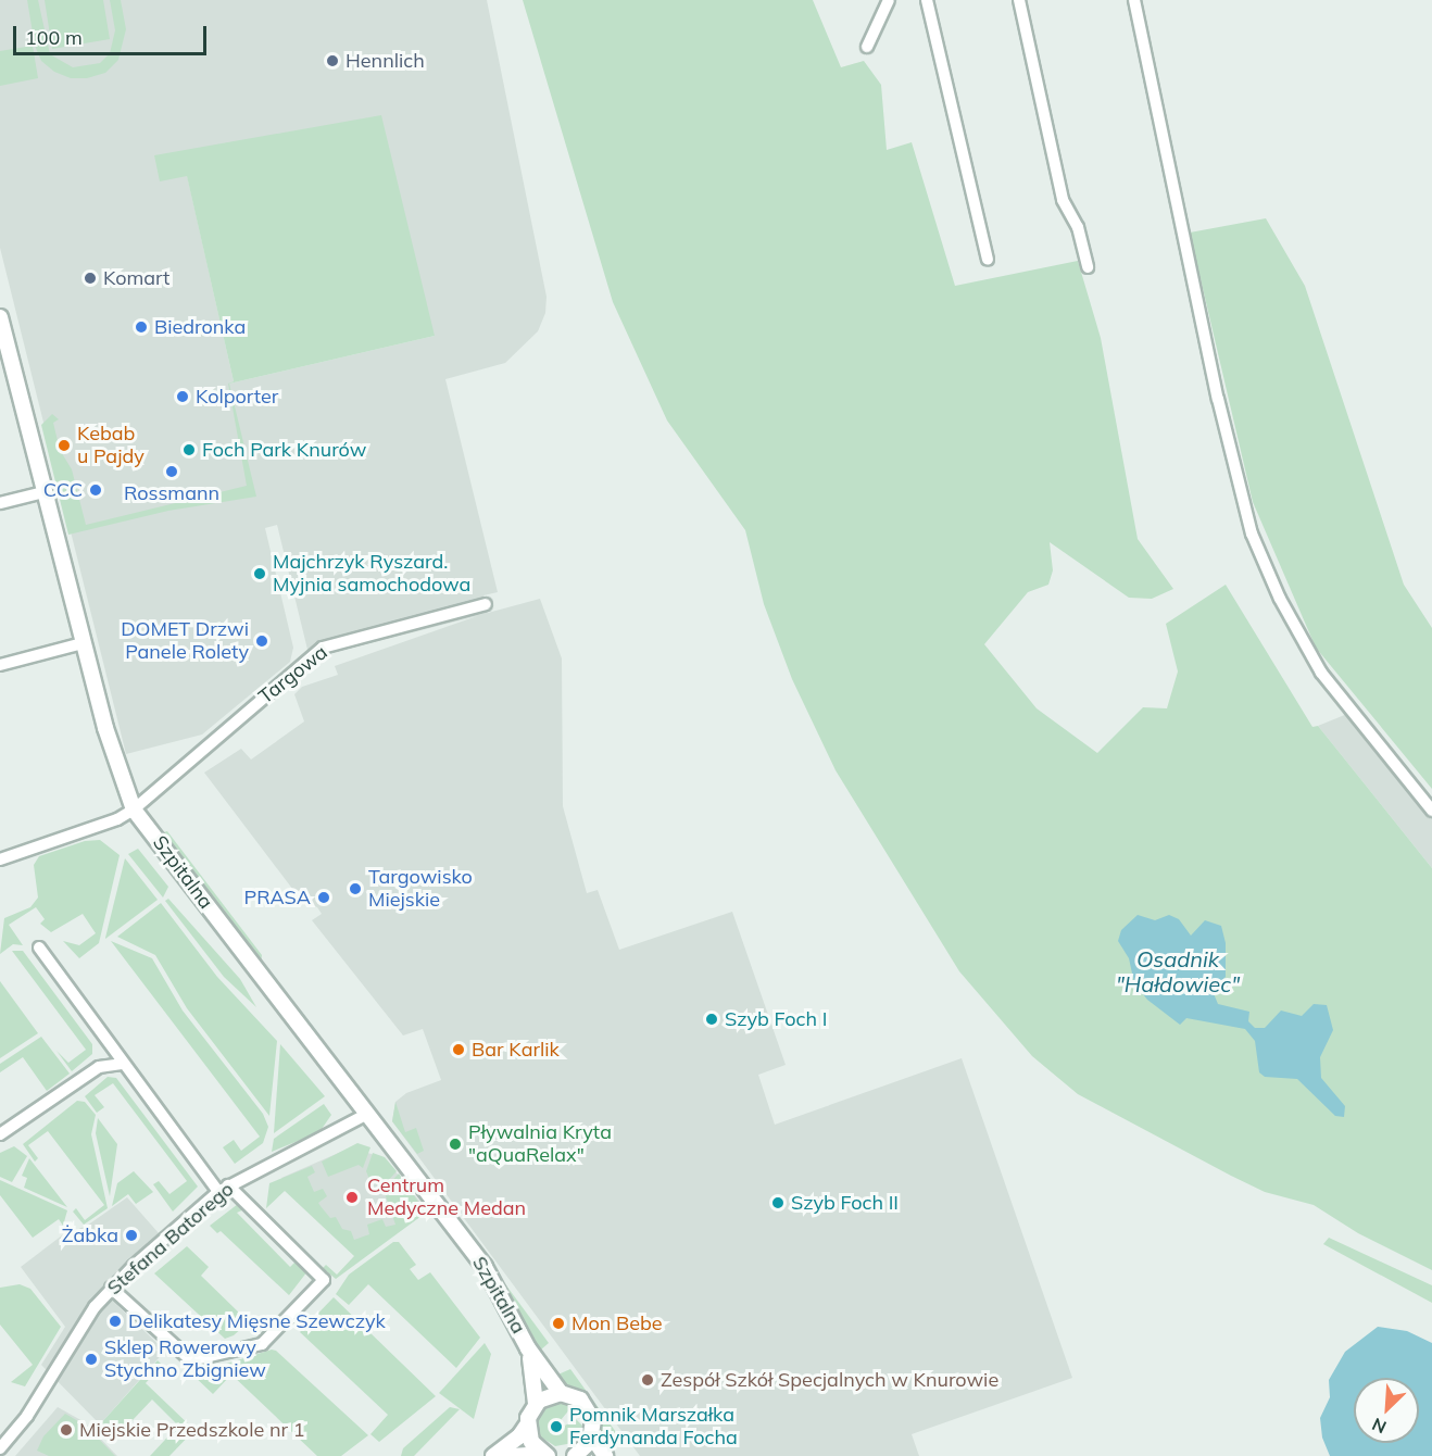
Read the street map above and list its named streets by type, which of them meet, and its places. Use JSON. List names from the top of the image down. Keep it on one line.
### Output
{"streets":{"street":["Targowa","Szpitalna","Stefana Batorego"]},"crossings":[["Targowa","Szpitalna"],["Szpitalna","Stefana Batorego"]],"water":["Osadnik \"Hałdowiec\""],"places":["Hennlich","Komart","Biedronka","Kolporter","Kebab u Pajdy","Foch Park Knurów","Rossmann","CCC","Majchrzyk Ryszard. Myjnia samochodowa","DOMET Drzwi Panele Rolety","Targowisko Miejskie","PRASA","Szyb Foch I","Bar Karlik","Pływalnia Kryta \"aQuaRelax\"","Centrum Medyczne Medan","Szyb Foch II","Żabka","Delikatesy Mięsne Szewczyk","Mon Bebe","Sklep Rowerowy Stychno Zbigniew","Zespół Szkół Specjalnych w Knurowie","Pomnik Marszałka Ferdynanda Focha","Miejskie Przedszkole nr 1"],"scale_bar":"100 m","north":"bottom left"}
